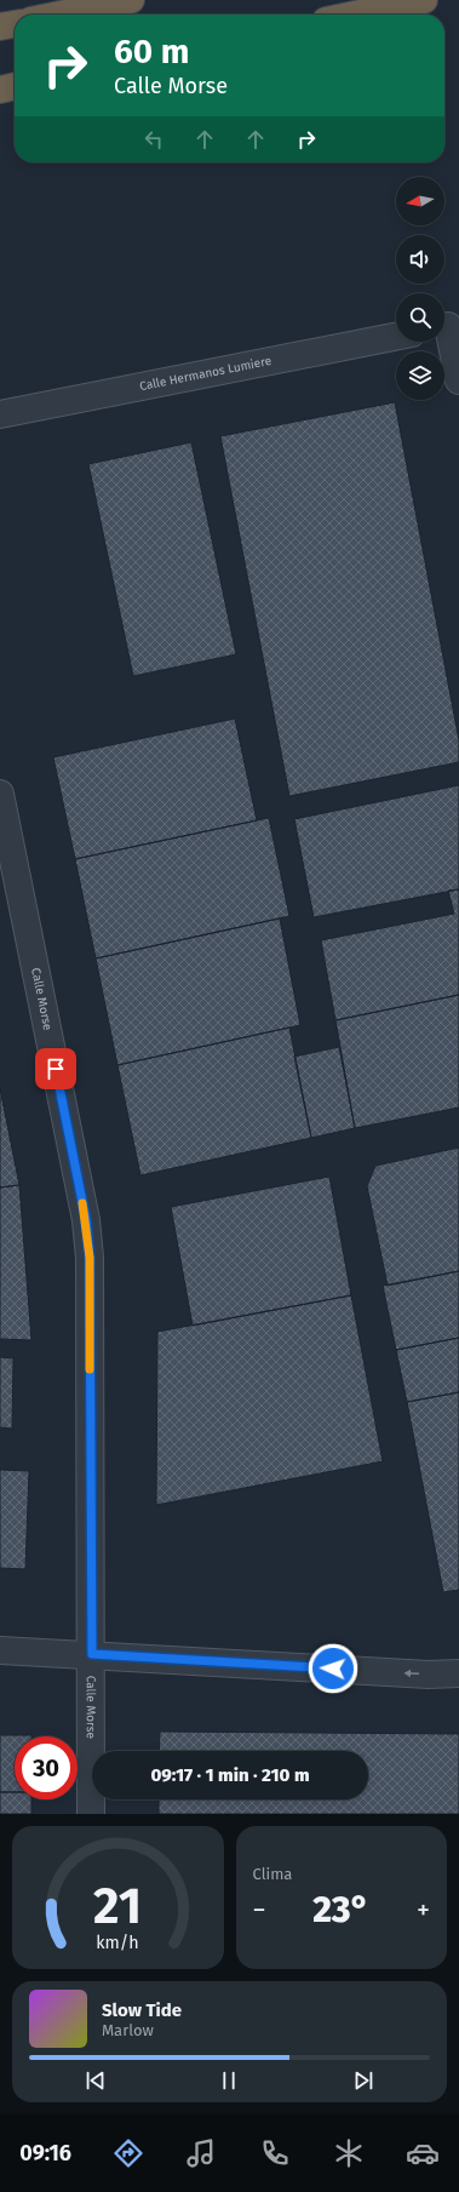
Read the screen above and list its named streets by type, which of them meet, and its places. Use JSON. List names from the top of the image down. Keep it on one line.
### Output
{"streets":{"street":["Calle Hermanos Lumiere","Calle Morse"]},"north":"left","page":{"turn":["60 m","Calle Morse"],"limit":"30","trip":"09:17 · 1 min · 210 m","tile":"Clima","heat":["−","23°","+"],"song":["Slow Tide","Marlow"],"tabs":"09:16","gauge":["21","km/h"]}}
